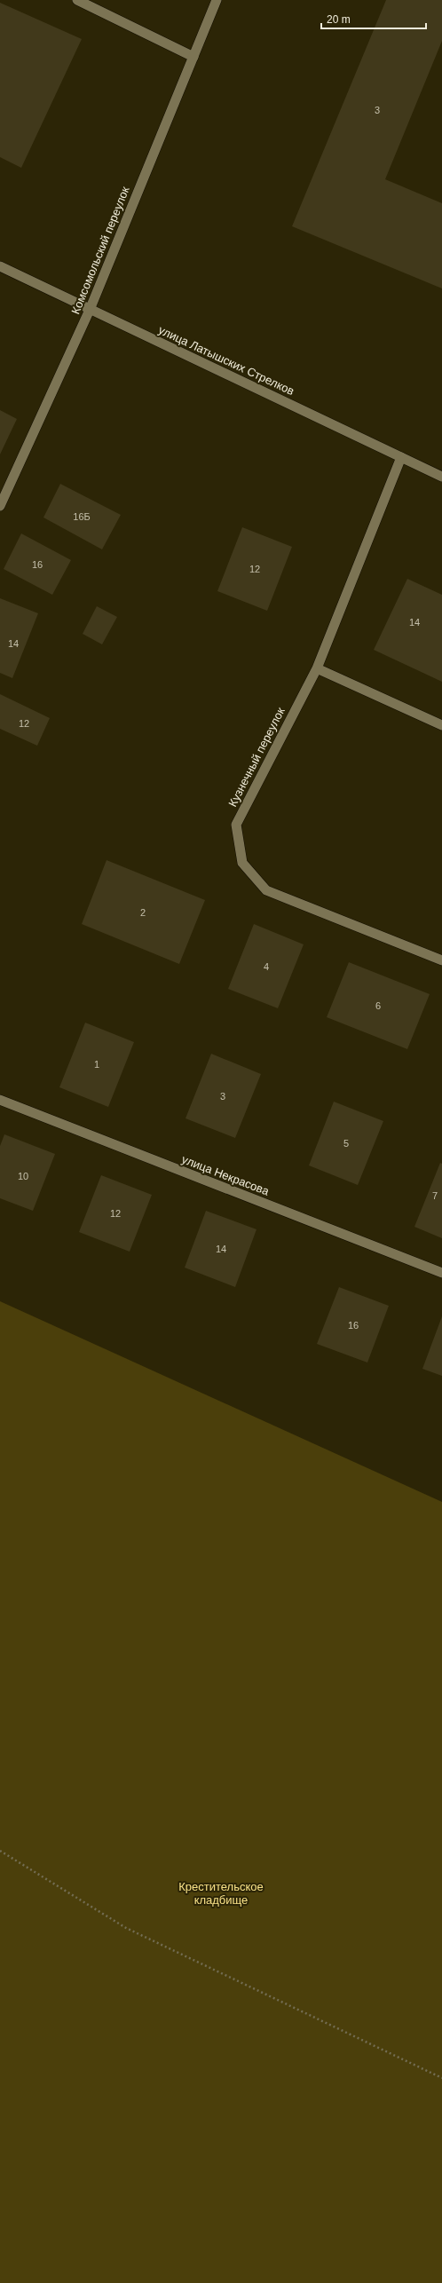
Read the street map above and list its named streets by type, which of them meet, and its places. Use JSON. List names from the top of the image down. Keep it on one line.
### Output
{"streets":{"street":["Комсомольский переулок","улица Латышских Стрелков","Кузнечный переулок","улица Некрасова"]},"crossings":[["Комсомольский переулок","улица Латышских Стрелков"],["улица Латышских Стрелков","Кузнечный переулок"]],"parks":["Крестительское кладбище"],"house_numbers":["3","16Б","16","12","14","14","12","2","4","6","1","3","5","10","7","12","14","16"],"scale_bar":"20 m"}
